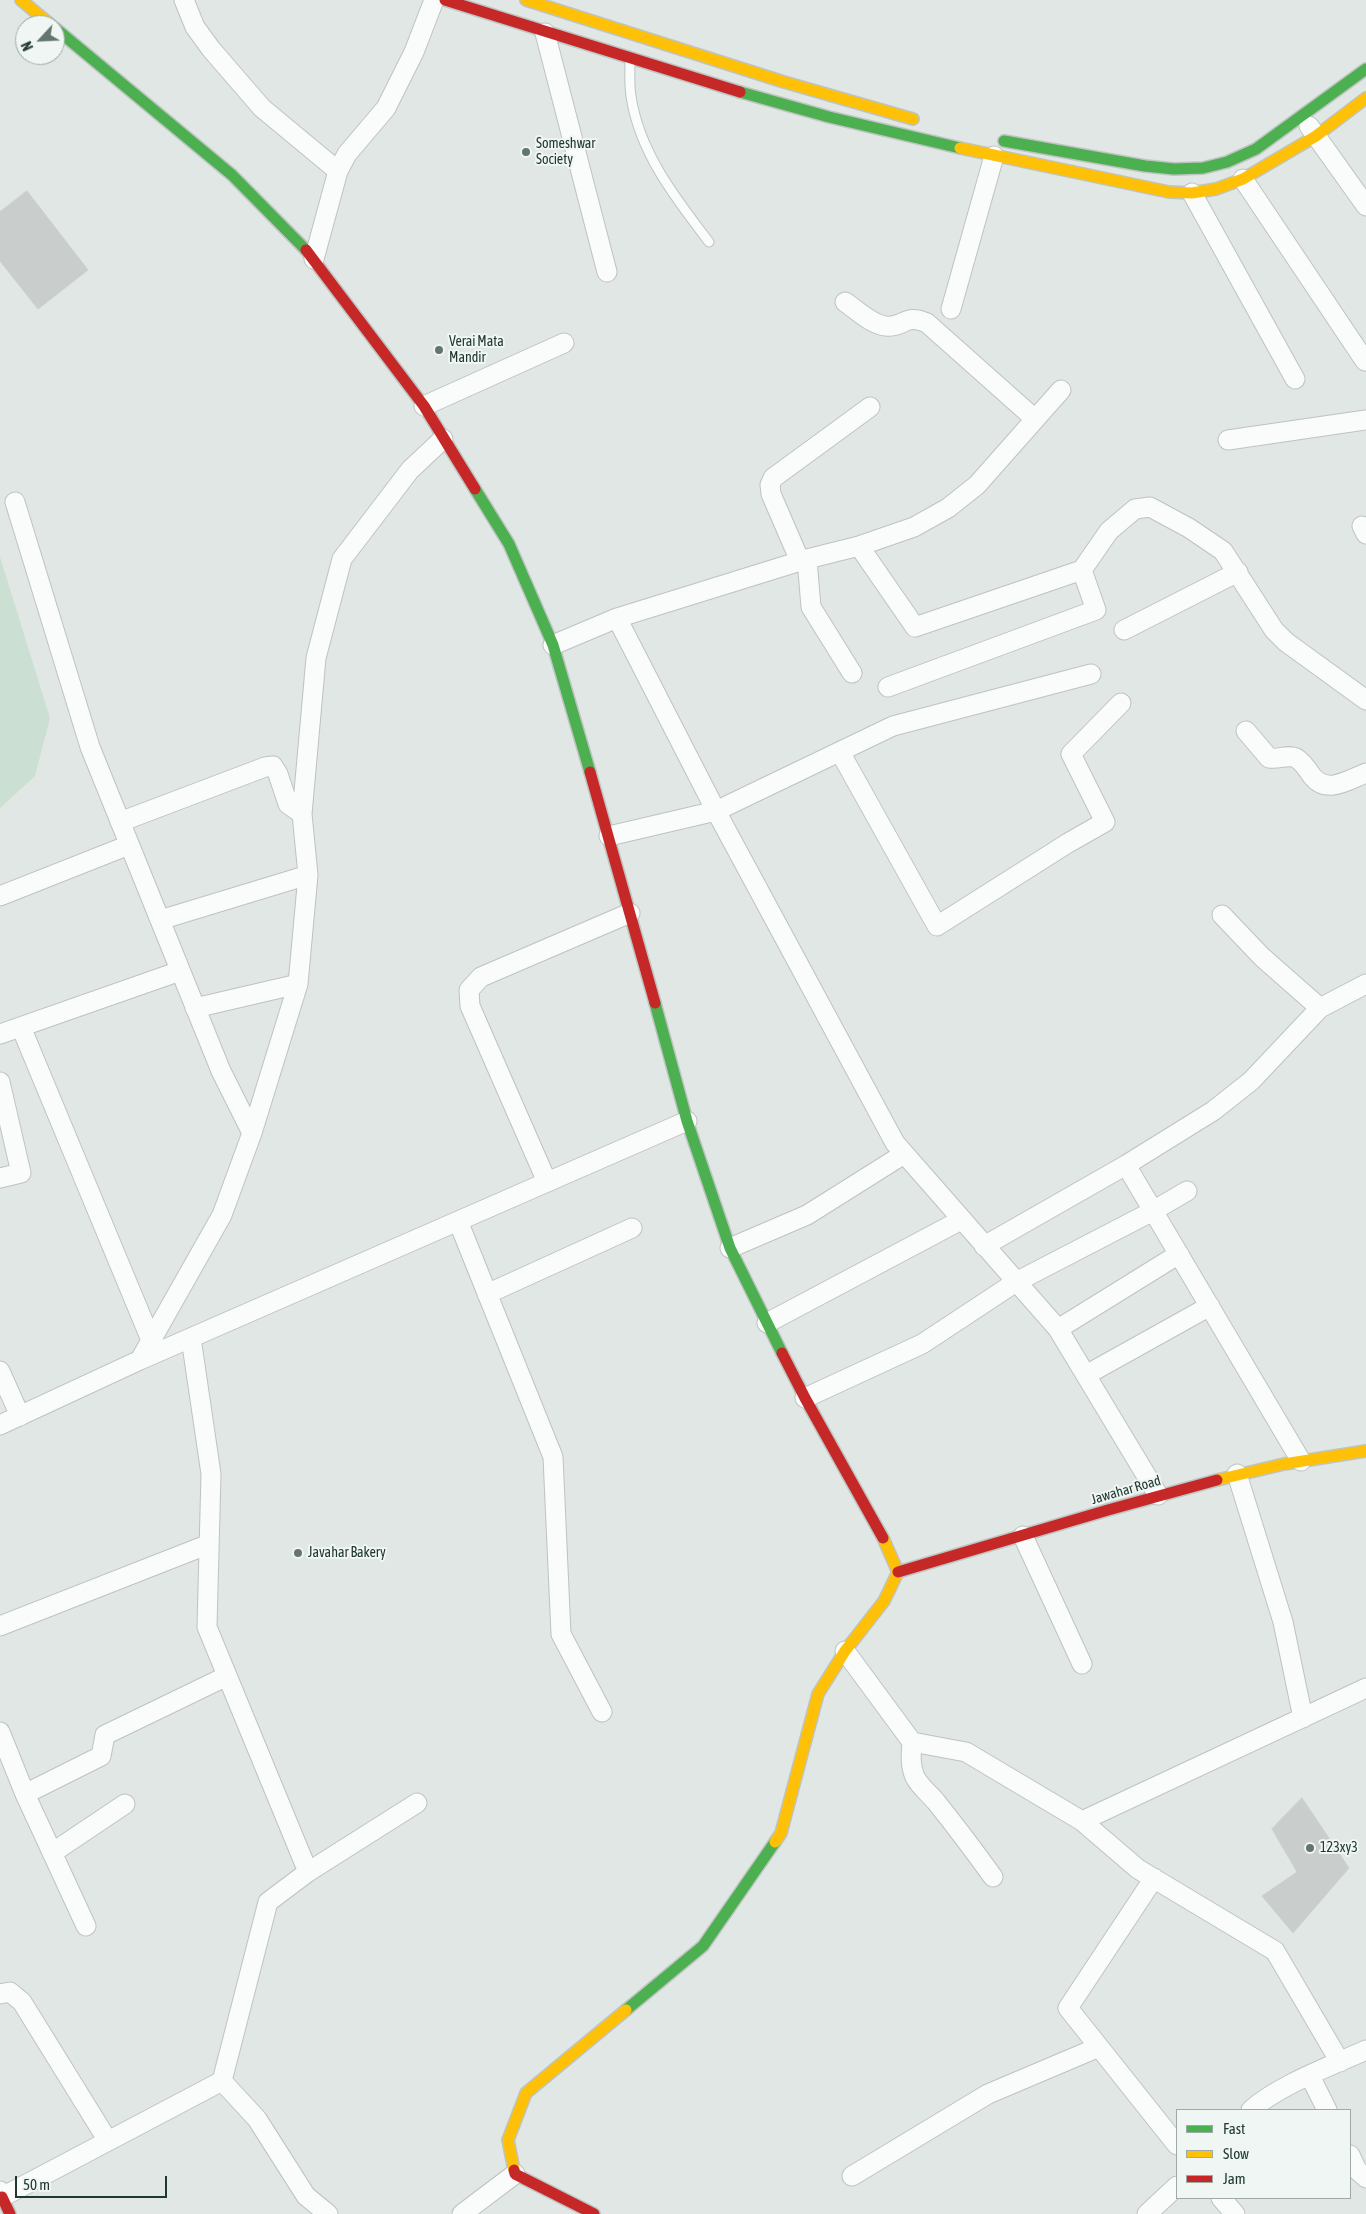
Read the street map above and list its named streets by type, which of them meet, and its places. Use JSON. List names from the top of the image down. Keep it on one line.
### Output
{"streets":{"street":["Jawahar Road"]},"places":["Someshwar Society","Verai Mata Mandir","Javahar Bakery","123xy3"],"legend":["Fast","Slow","Jam"],"scale_bar":"50 m","north":"bottom left"}
